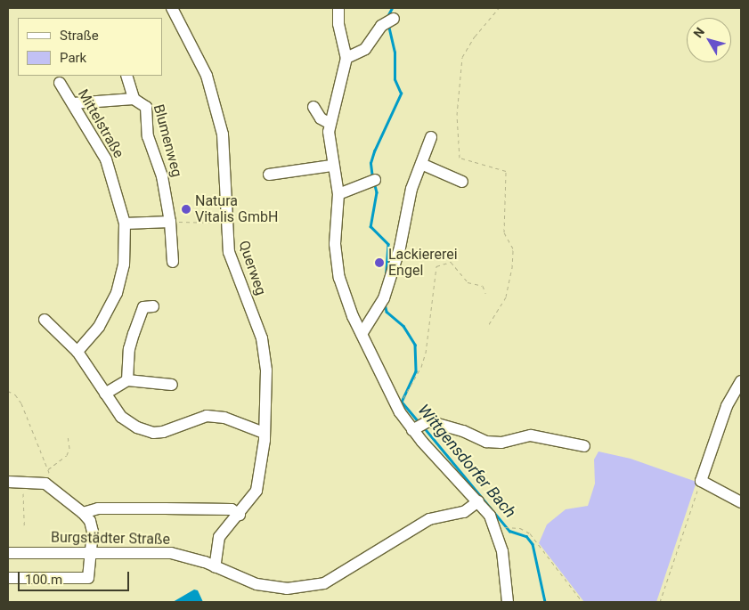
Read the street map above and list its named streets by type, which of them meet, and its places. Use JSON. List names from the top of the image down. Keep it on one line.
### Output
{"streets":{"street":["Mittelstraße","Blumenweg","Querweg","Burgstädter Straße"]},"crossings":[["Mittelstraße","Blumenweg"],["Querweg","Burgstädter Straße"]],"water":["Wittgensdorfer Bach"],"places":["Natura Vitalis GmbH","Lackiererei Engel"],"legend":["Straße","Park"],"scale_bar":"100 m","north":"top left"}
